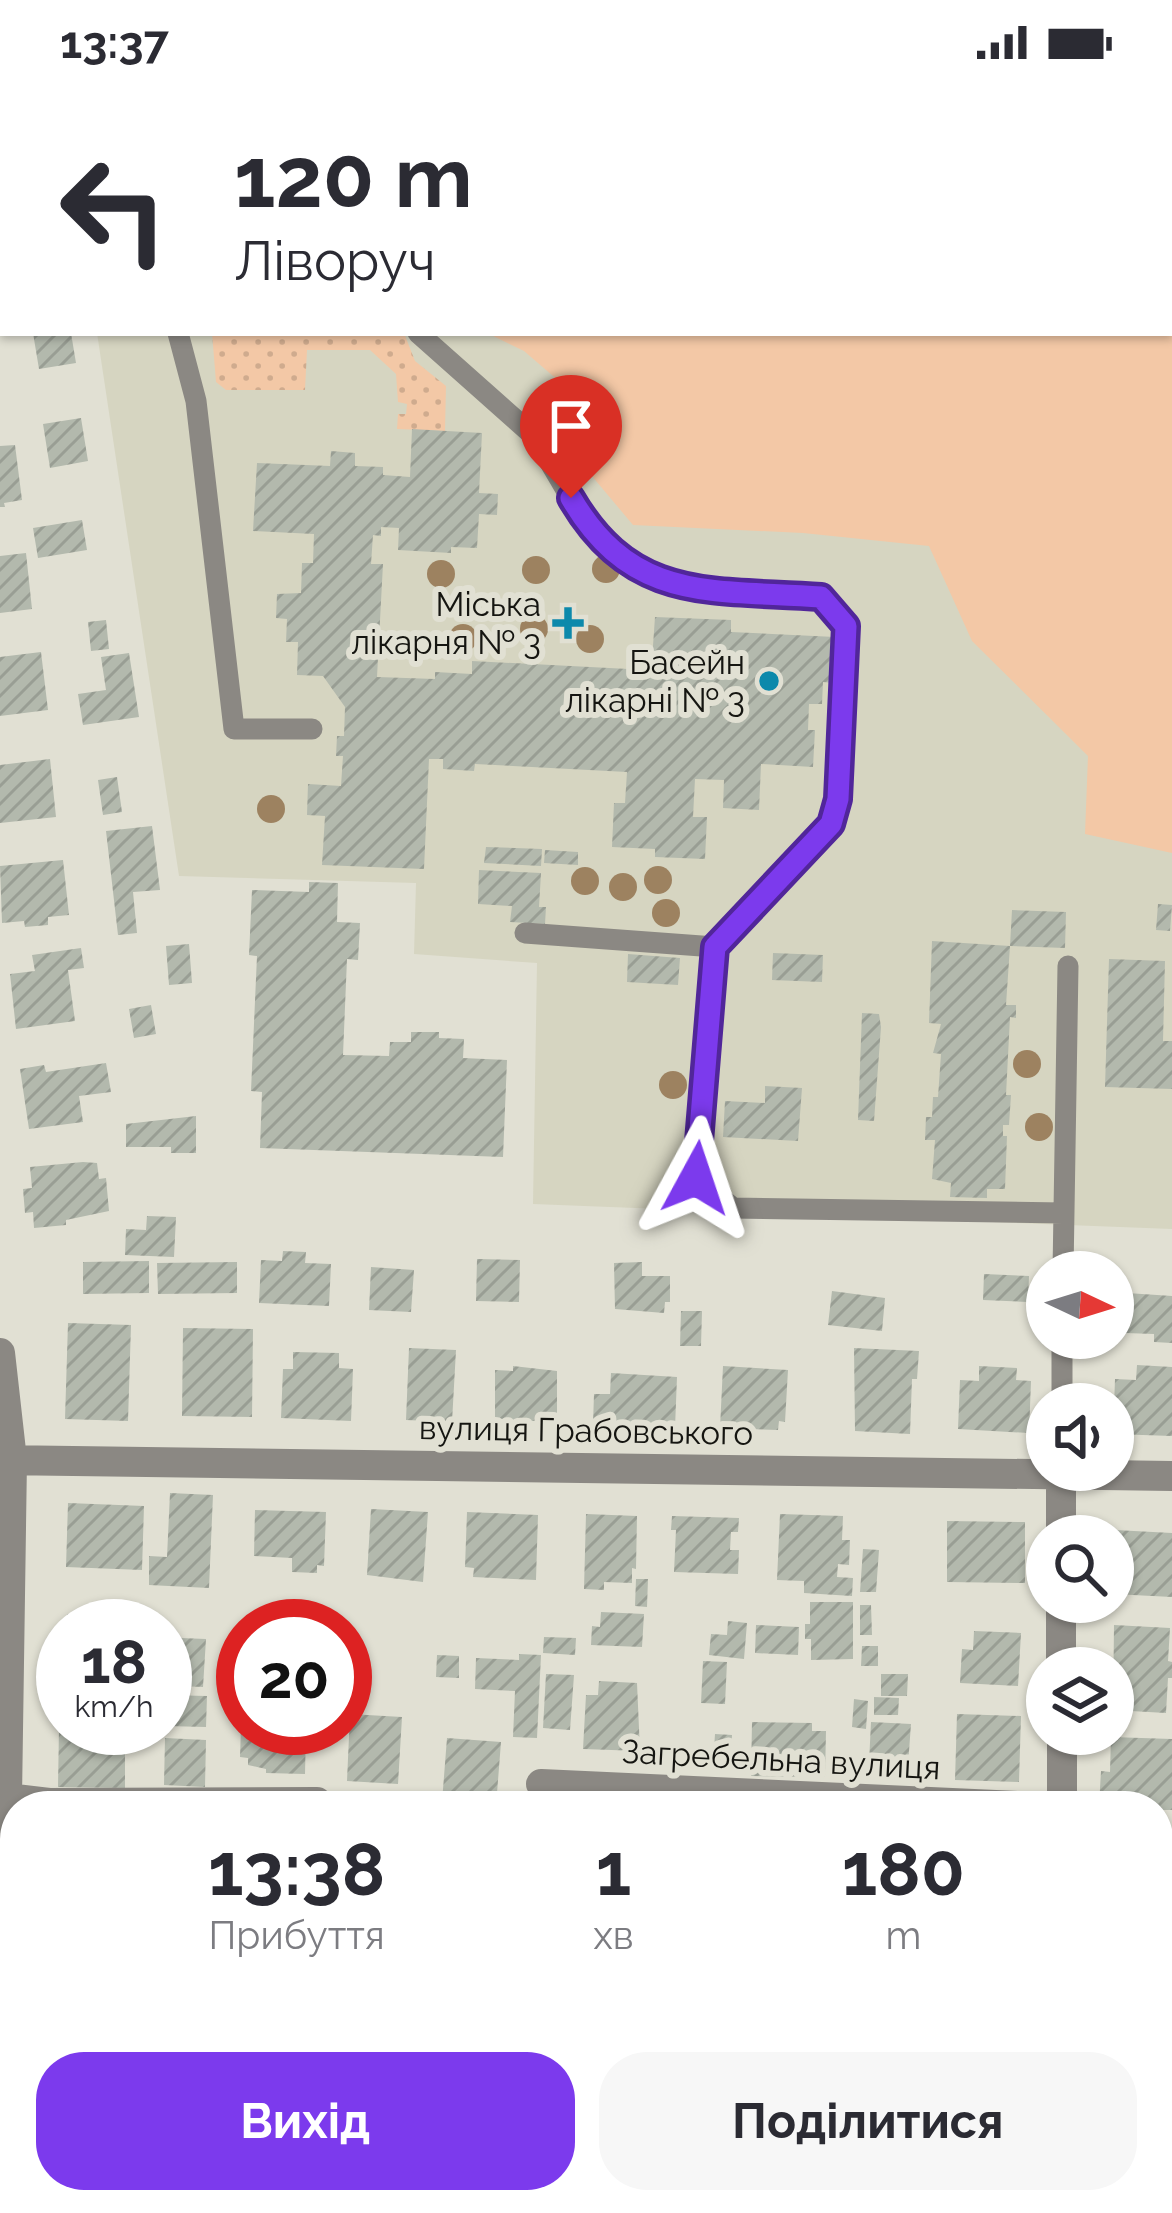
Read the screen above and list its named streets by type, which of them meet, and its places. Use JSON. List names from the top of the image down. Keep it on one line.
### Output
{"streets":{"street":["вулиця Грабовського","Загребельна вулиця"]},"places":{"health":["Міська лікарня № 3"],"other":["Басейн лікарні № 3"]},"north":"right","page":{"status":"13:37","turn":["120 m","Ліворуч"],"speed":"18 km/h","limit":"20","eta":["13:38","Прибуття","1","хв","180","m"],"buttons":["Вихід","Поділитися"]}}
